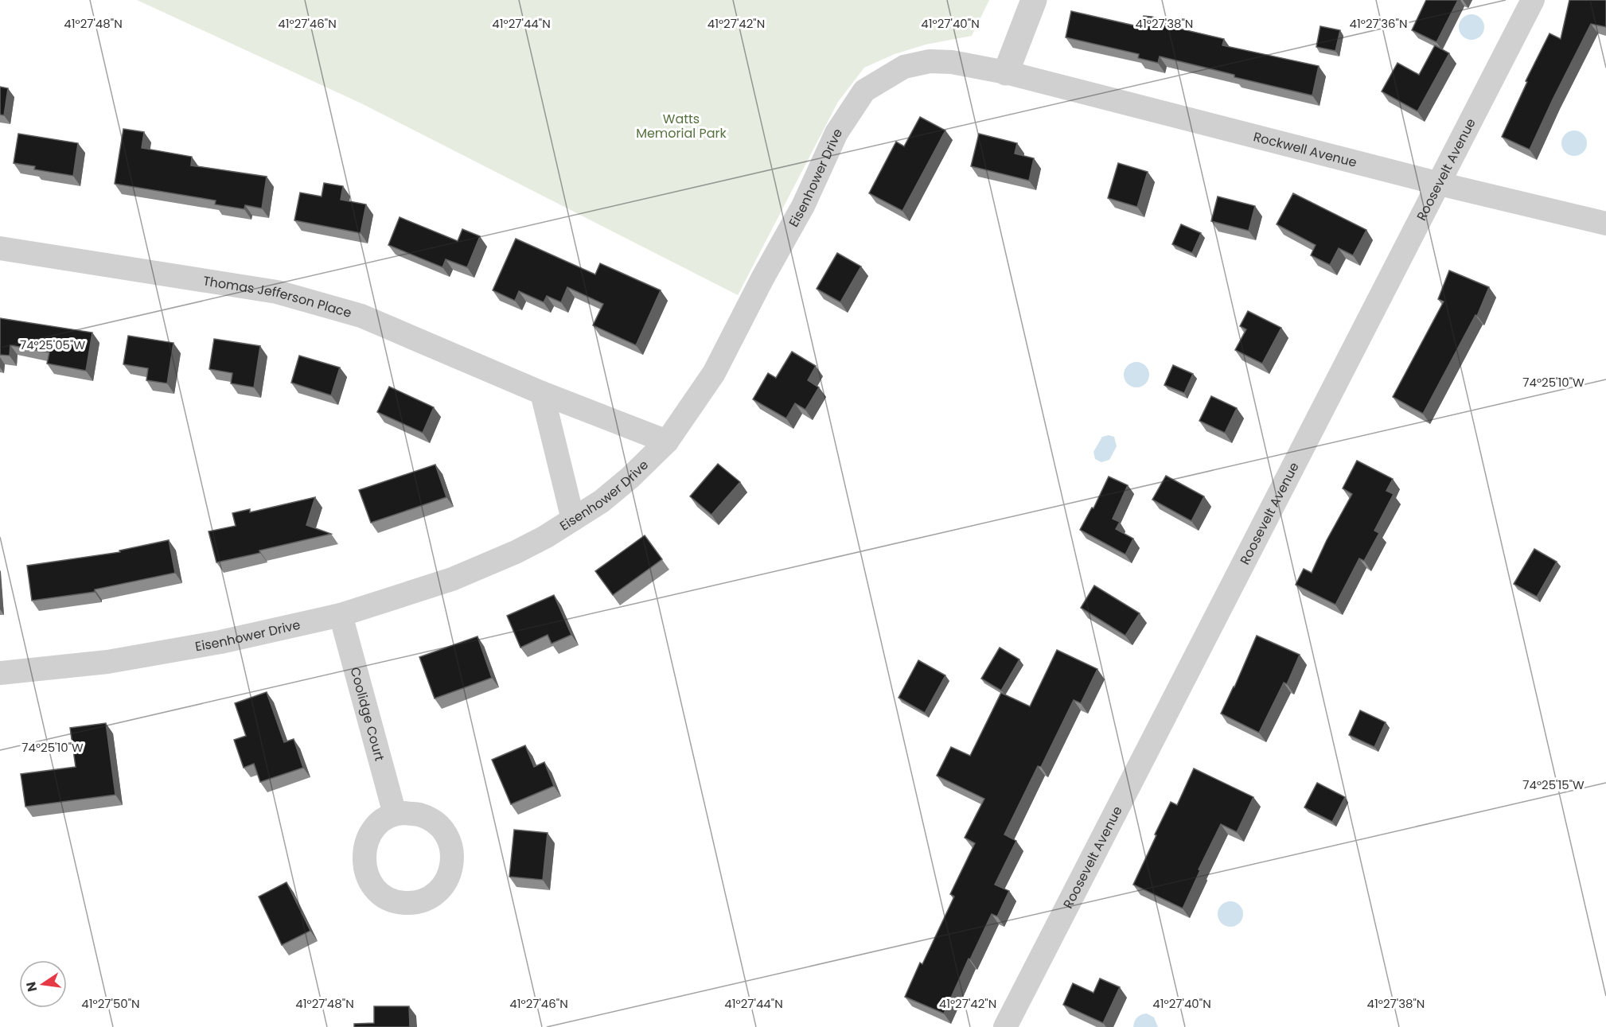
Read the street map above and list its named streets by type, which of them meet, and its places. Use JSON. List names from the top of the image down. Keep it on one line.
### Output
{"streets":{"street":["Rockwell Avenue","Roosevelt Avenue","Eisenhower Drive","Thomas Jefferson Place","Coolidge Court"]},"crossings":[["Rockwell Avenue","Roosevelt Avenue"],["Rockwell Avenue","Eisenhower Drive"],["Eisenhower Drive","Thomas Jefferson Place"],["Eisenhower Drive","Coolidge Court"]],"parks":["Watts Memorial Park"],"north":"left","coordinates":["41°27'48\"N","41°27'46\"N","41°27'44\"N","41°27'42\"N","41°27'40\"N","41°27'38\"N","41°27'36\"N","74°25'05\"W","74°25'10\"W","74°25'15\"W","41°27'50\"N"]}
